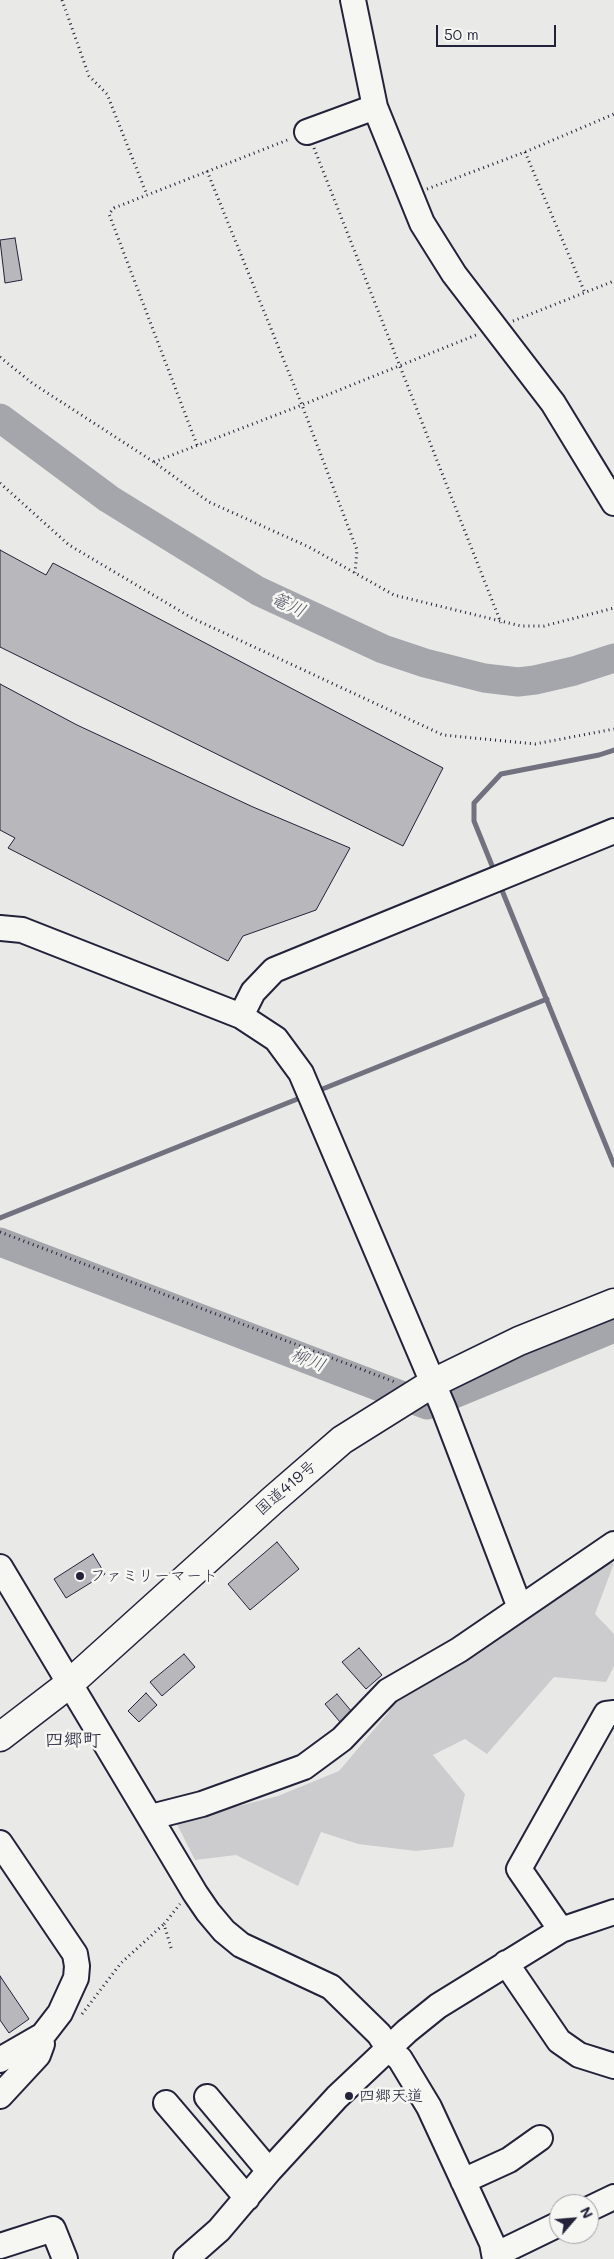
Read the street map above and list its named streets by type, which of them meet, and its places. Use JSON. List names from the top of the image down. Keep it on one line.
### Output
{"streets":{"highway":["国道419号"]},"districts":["四郷町"],"water":["篭川","柳川"],"places":["ファミリーマート","四郷天道"],"scale_bar":"50 m","north":"top right"}
